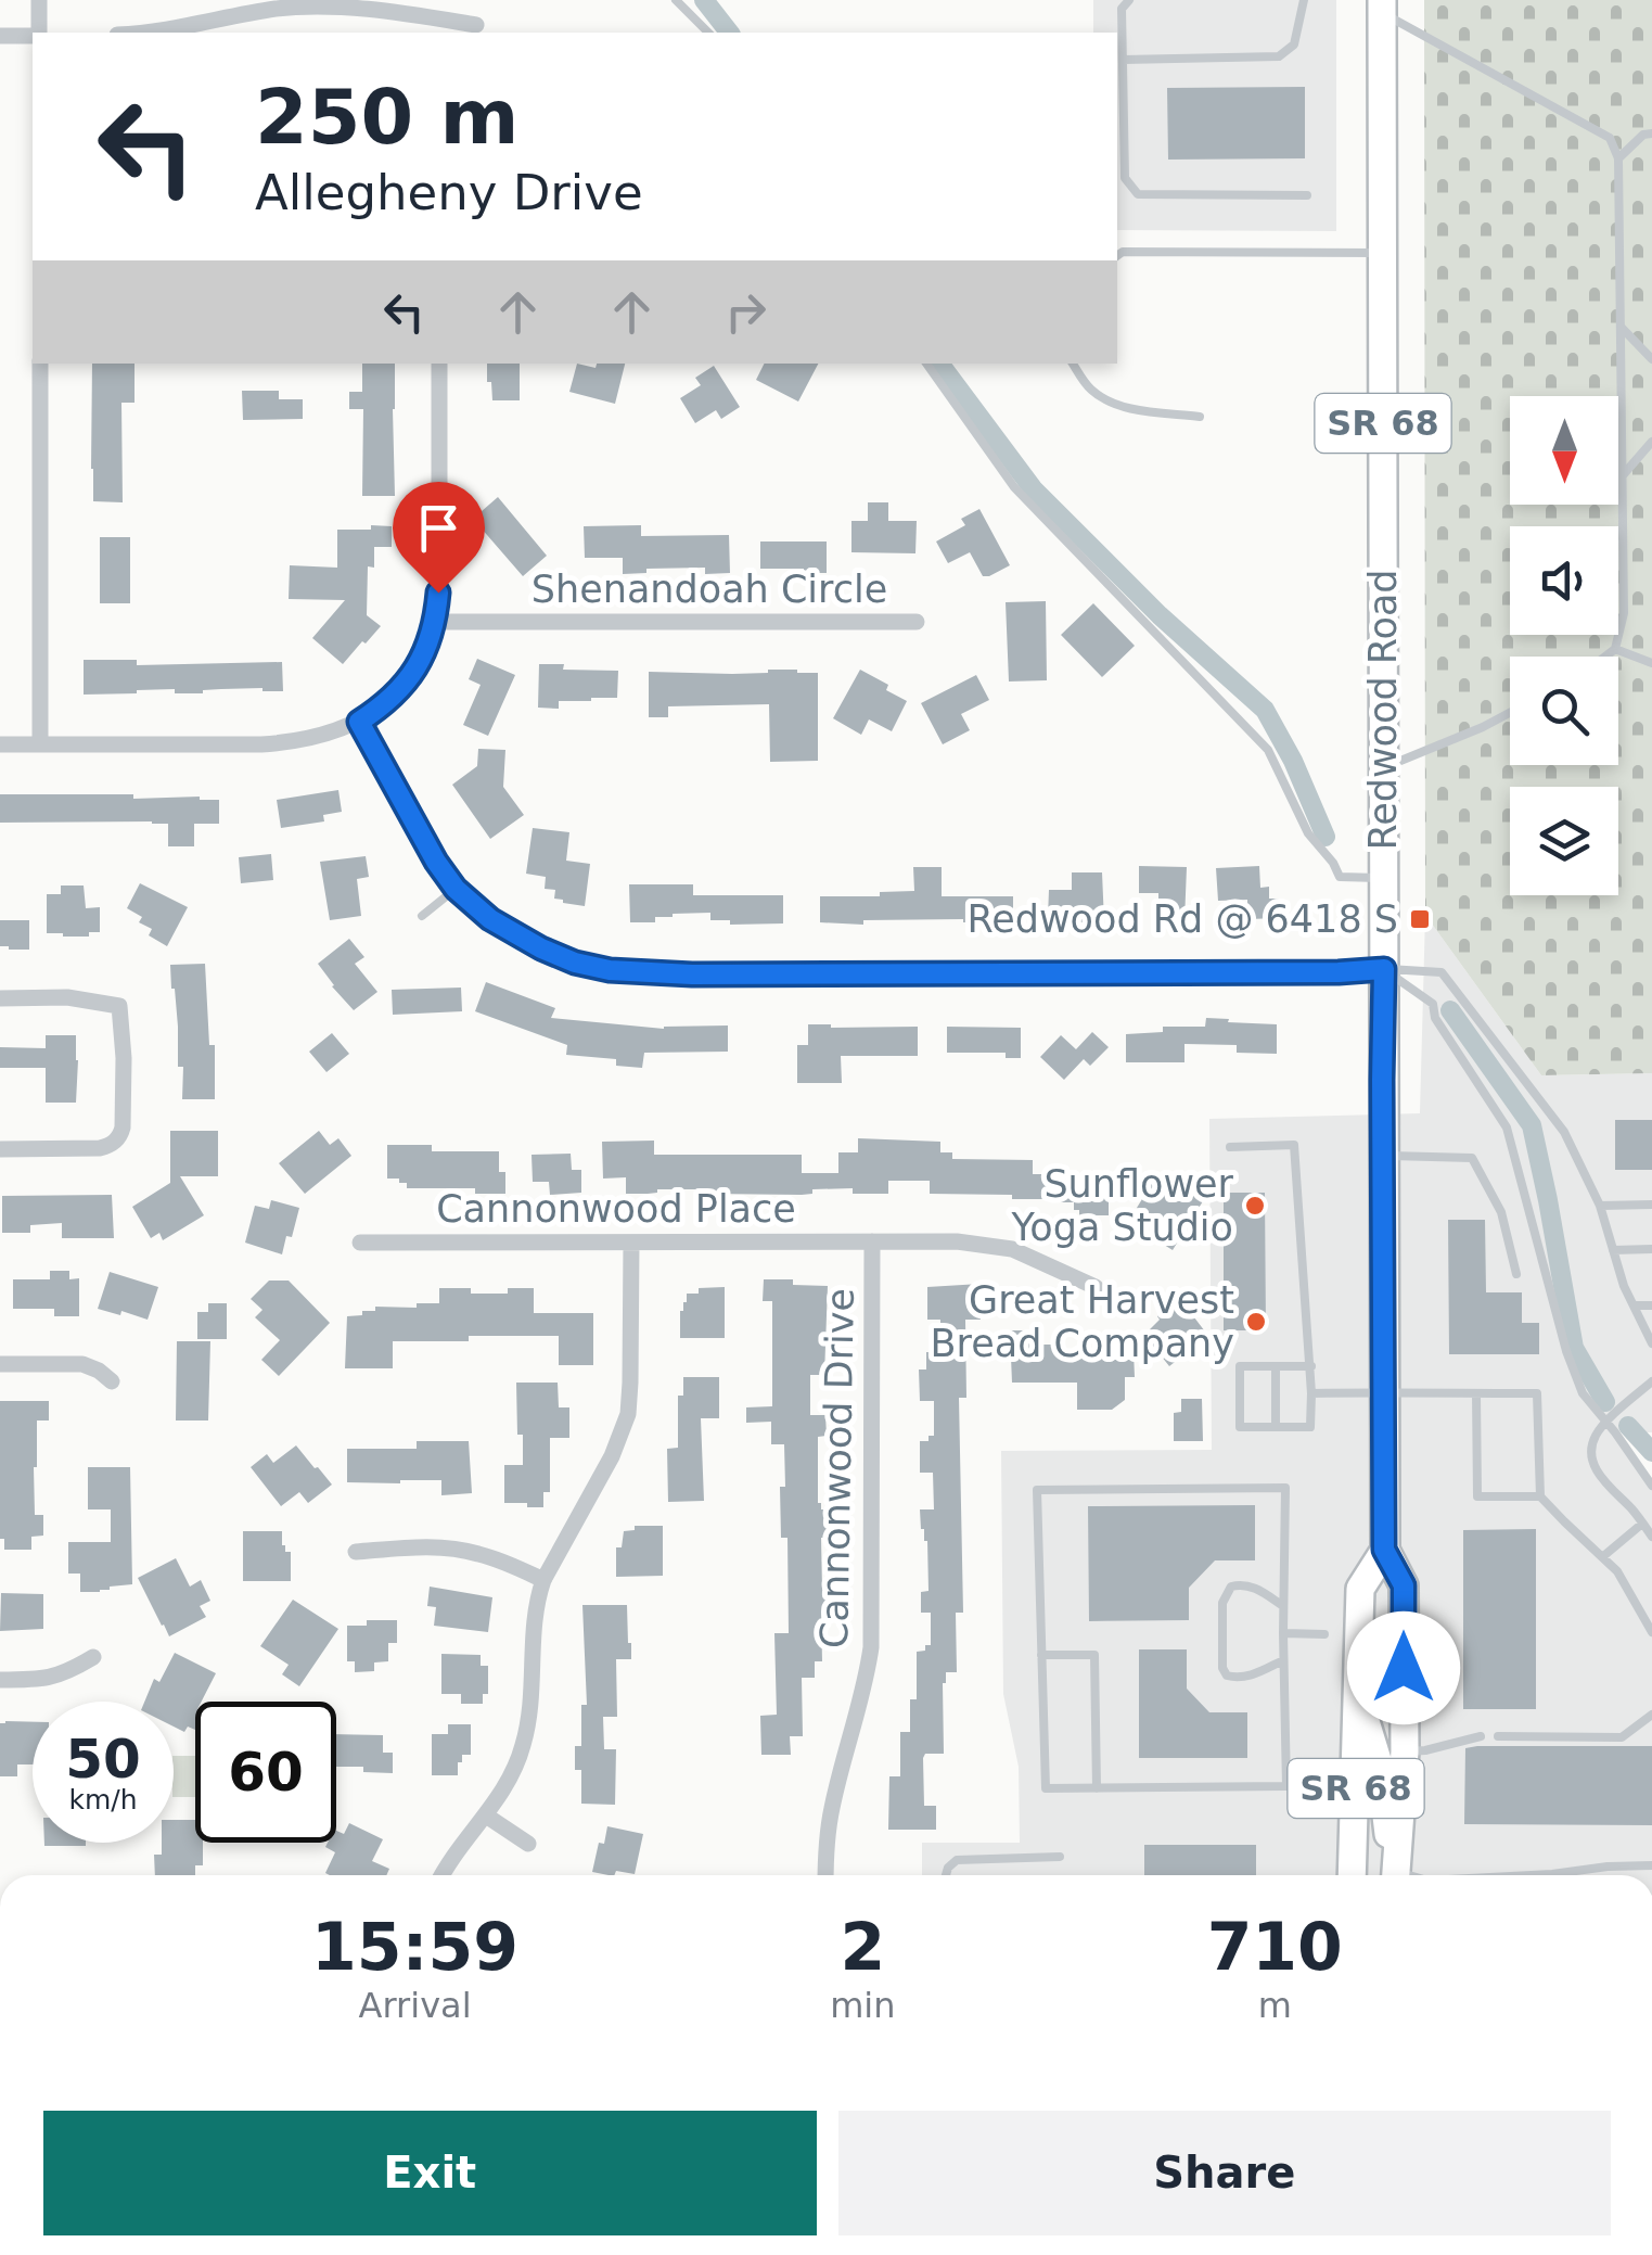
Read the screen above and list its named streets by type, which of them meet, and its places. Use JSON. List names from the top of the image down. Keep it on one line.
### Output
{"streets":{"main road":["SR 68","Redwood Road"],"street":["Shenandoah Circle","Cannonwood Place","Cannonwood Drive"]},"crossings":[["Cannonwood Place","Cannonwood Drive"]],"places":{"transit":["Redwood Rd @ 6418 S"],"other":["Sunflower Yoga Studio","Great Harvest Bread Company"]},"north":"bottom","page":{"turn":["250 m","Allegheny Drive"],"speed":"50 km/h","limit":"60","eta":["15:59","Arrival","2","min","710","m"],"buttons":["Exit","Share"]}}
